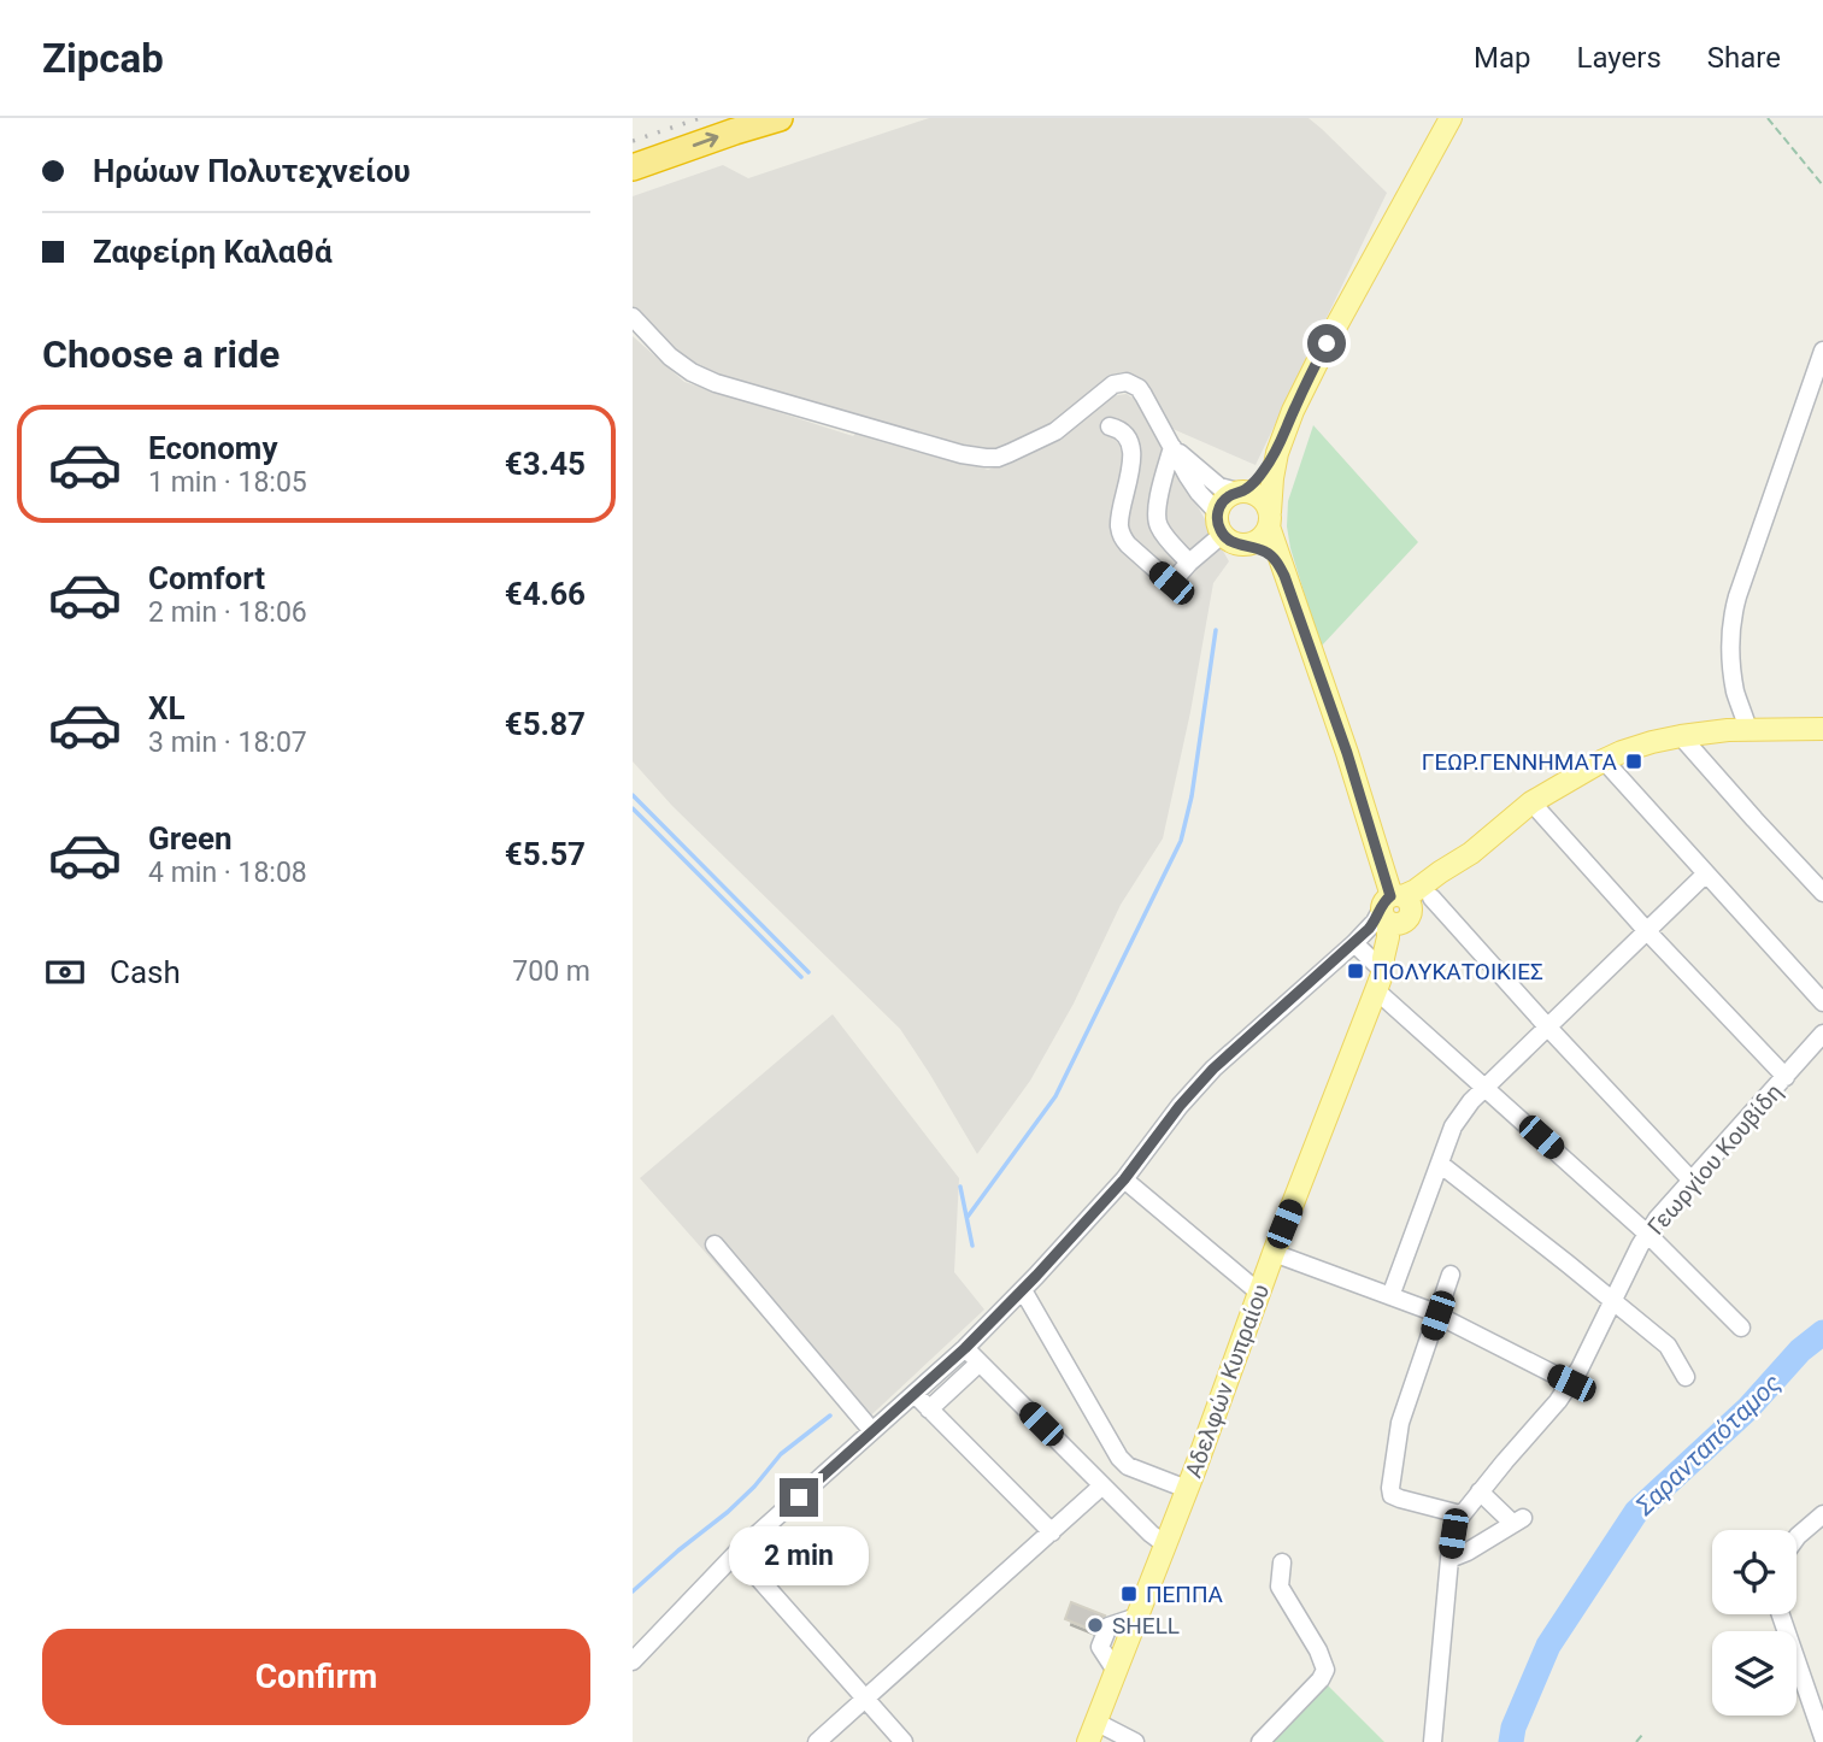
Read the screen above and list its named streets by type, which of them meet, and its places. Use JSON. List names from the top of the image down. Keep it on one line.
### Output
{"streets":{"main road":["Αδελφών Κυπραίου"],"street":["Γεωργίου Κουβίδη"]},"water":["Σαρανταπόταμος"],"places":{"transit":["ΓΕΩΡ.ΓΕΝΝΗΜΑΤΑ","ΠΟΛΥΚΑΤΟΙΚΙΕΣ","ΠΕΠΠΑ"],"other":["SHELL"]},"page":{"header":"Zipcab","nav":["Map","Layers","Share"],"banner":["Ηρώων Πολυτεχνείου","Ζαφείρη Καλαθά"],"heading":"Choose a ride","list":[{"name":"Economy","note":"1 min · 18:05","value":"€3.45"},{"name":"Comfort","note":"2 min · 18:06","value":"€4.66"},{"name":"XL","note":"3 min · 18:07","value":"€5.87"},{"name":"Green","note":"4 min · 18:08","value":"€5.57"}],"pay":["Cash","700 m"],"bubble":"2 min","buttons":"Confirm"}}
